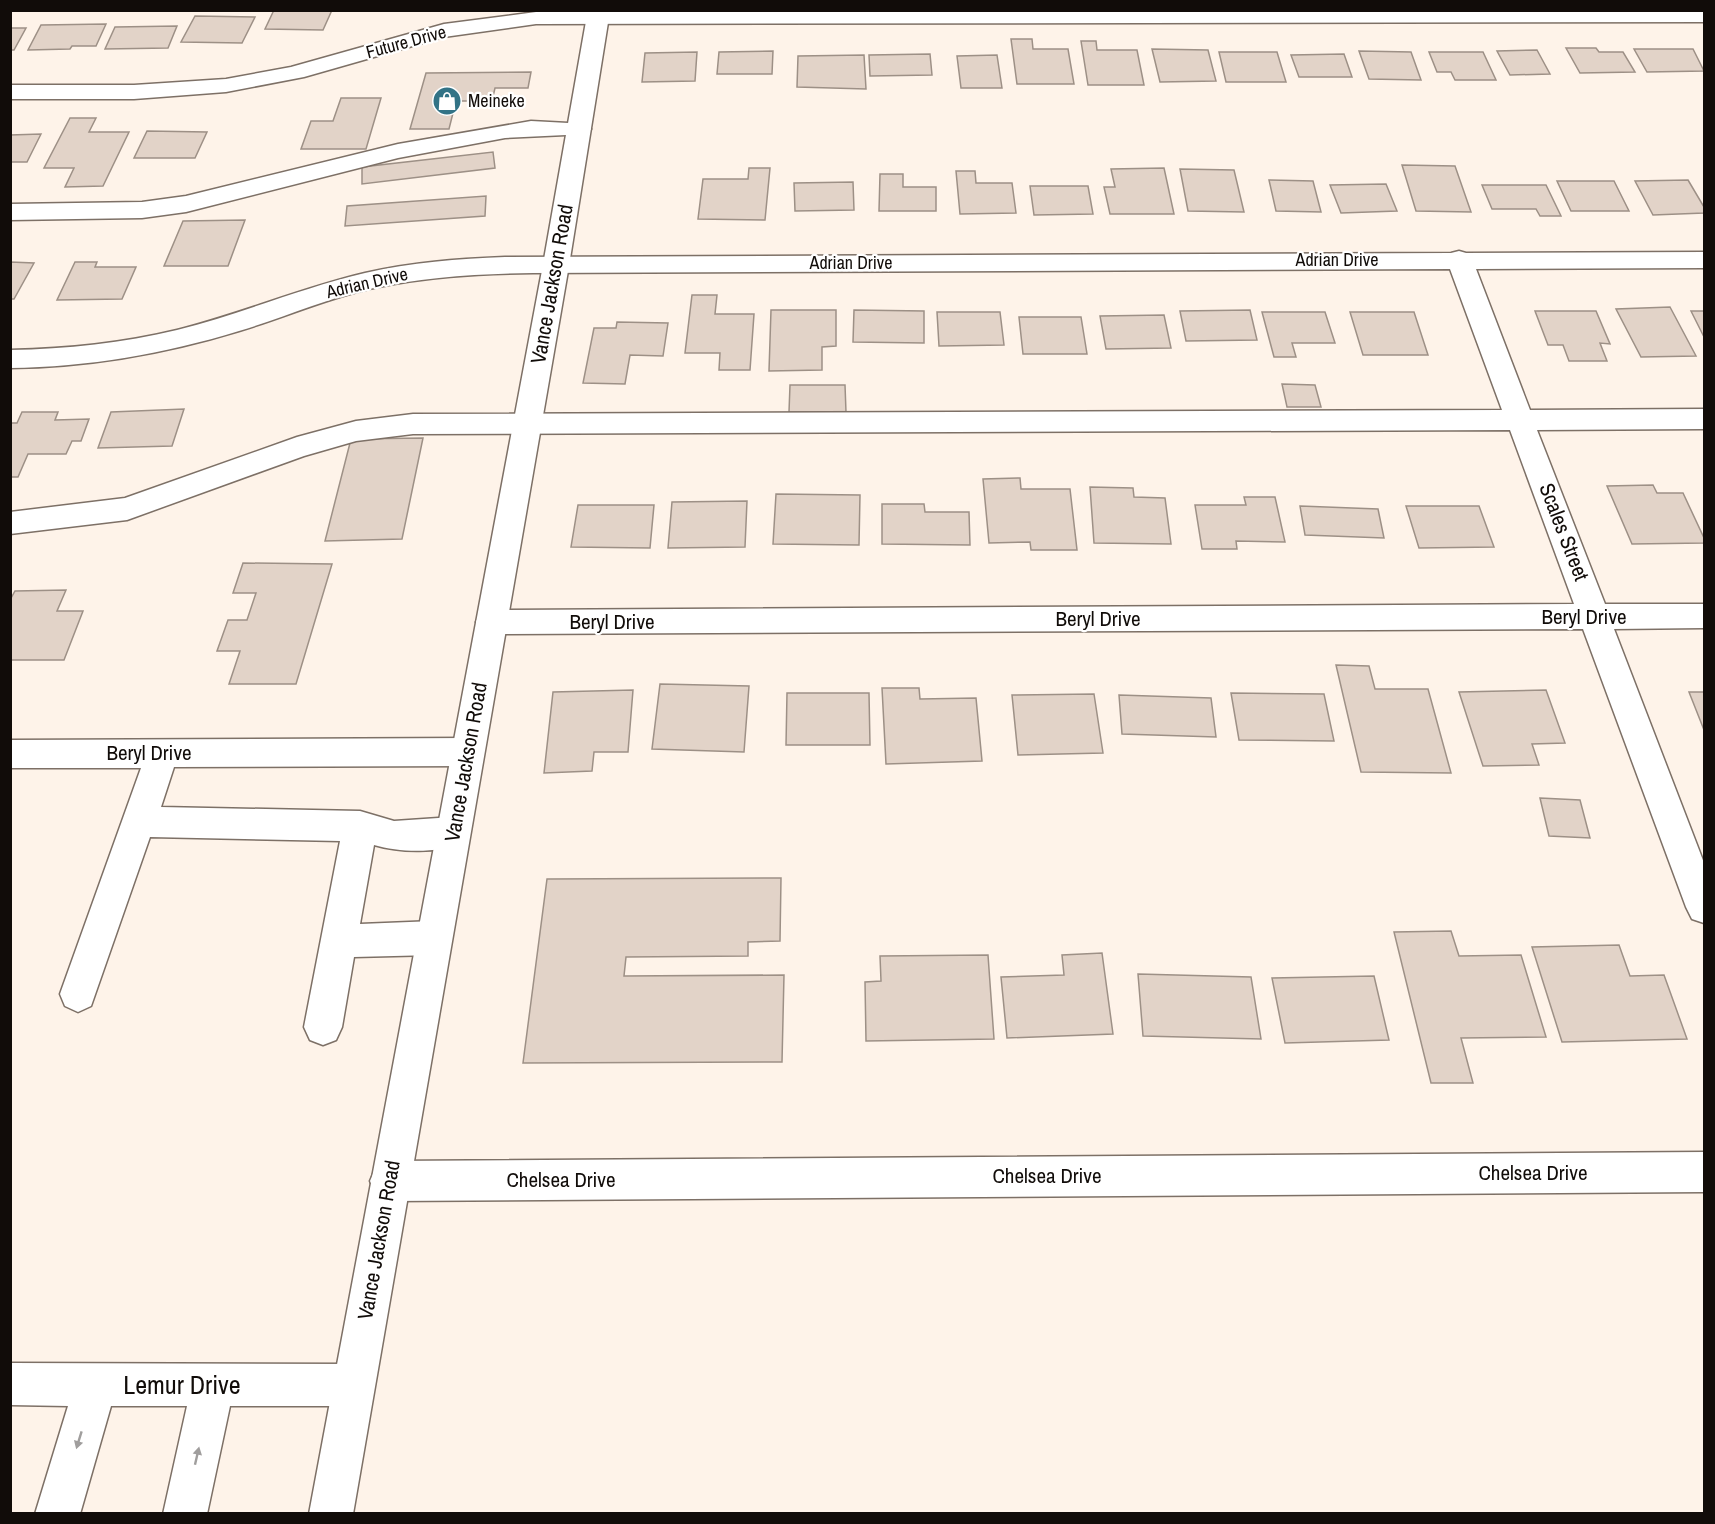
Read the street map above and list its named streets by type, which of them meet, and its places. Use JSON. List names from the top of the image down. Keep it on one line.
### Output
{"streets":{"street":["Future Drive","Adrian Drive","Vance Jackson Road","Scales Street","Beryl Drive","Chelsea Drive","Lemur Drive"]},"crossings":[["Future Drive","Vance Jackson Road"],["Adrian Drive","Vance Jackson Road"],["Adrian Drive","Scales Street"],["Vance Jackson Road","Beryl Drive"],["Vance Jackson Road","Chelsea Drive"],["Vance Jackson Road","Lemur Drive"],["Scales Street","Beryl Drive"]],"places":{"shop":["Meineke"]}}
